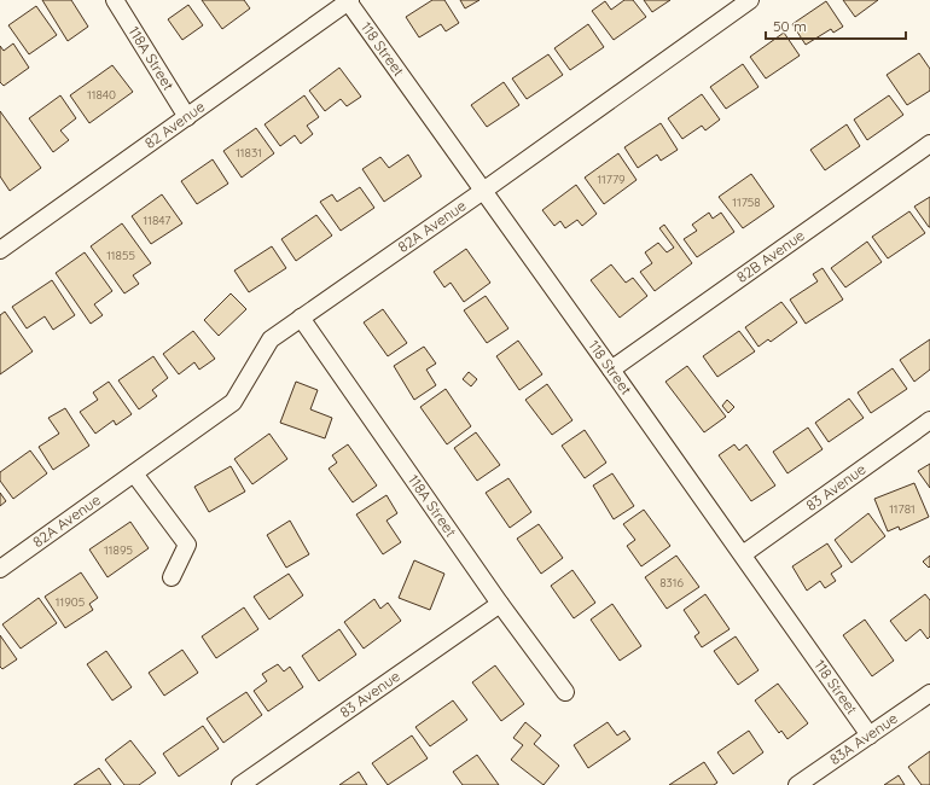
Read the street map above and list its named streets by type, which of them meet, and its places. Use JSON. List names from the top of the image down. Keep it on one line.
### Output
{"streets":{"street":["118 Street","118A Street","82 Avenue","82A Avenue","82B Avenue","83 Avenue","83A Avenue"]},"crossings":[["118 Street","82 Avenue"],["118 Street","82A Avenue"],["118 Street","82B Avenue"],["118 Street","83 Avenue"],["118 Street","83A Avenue"],["118A Street","82 Avenue"],["118A Street","82A Avenue"],["118A Street","83 Avenue"]],"house_numbers":["11840","11831","11779","11758","11847","11855","11781","11895","8316","11905"],"scale_bar":"50 m"}
